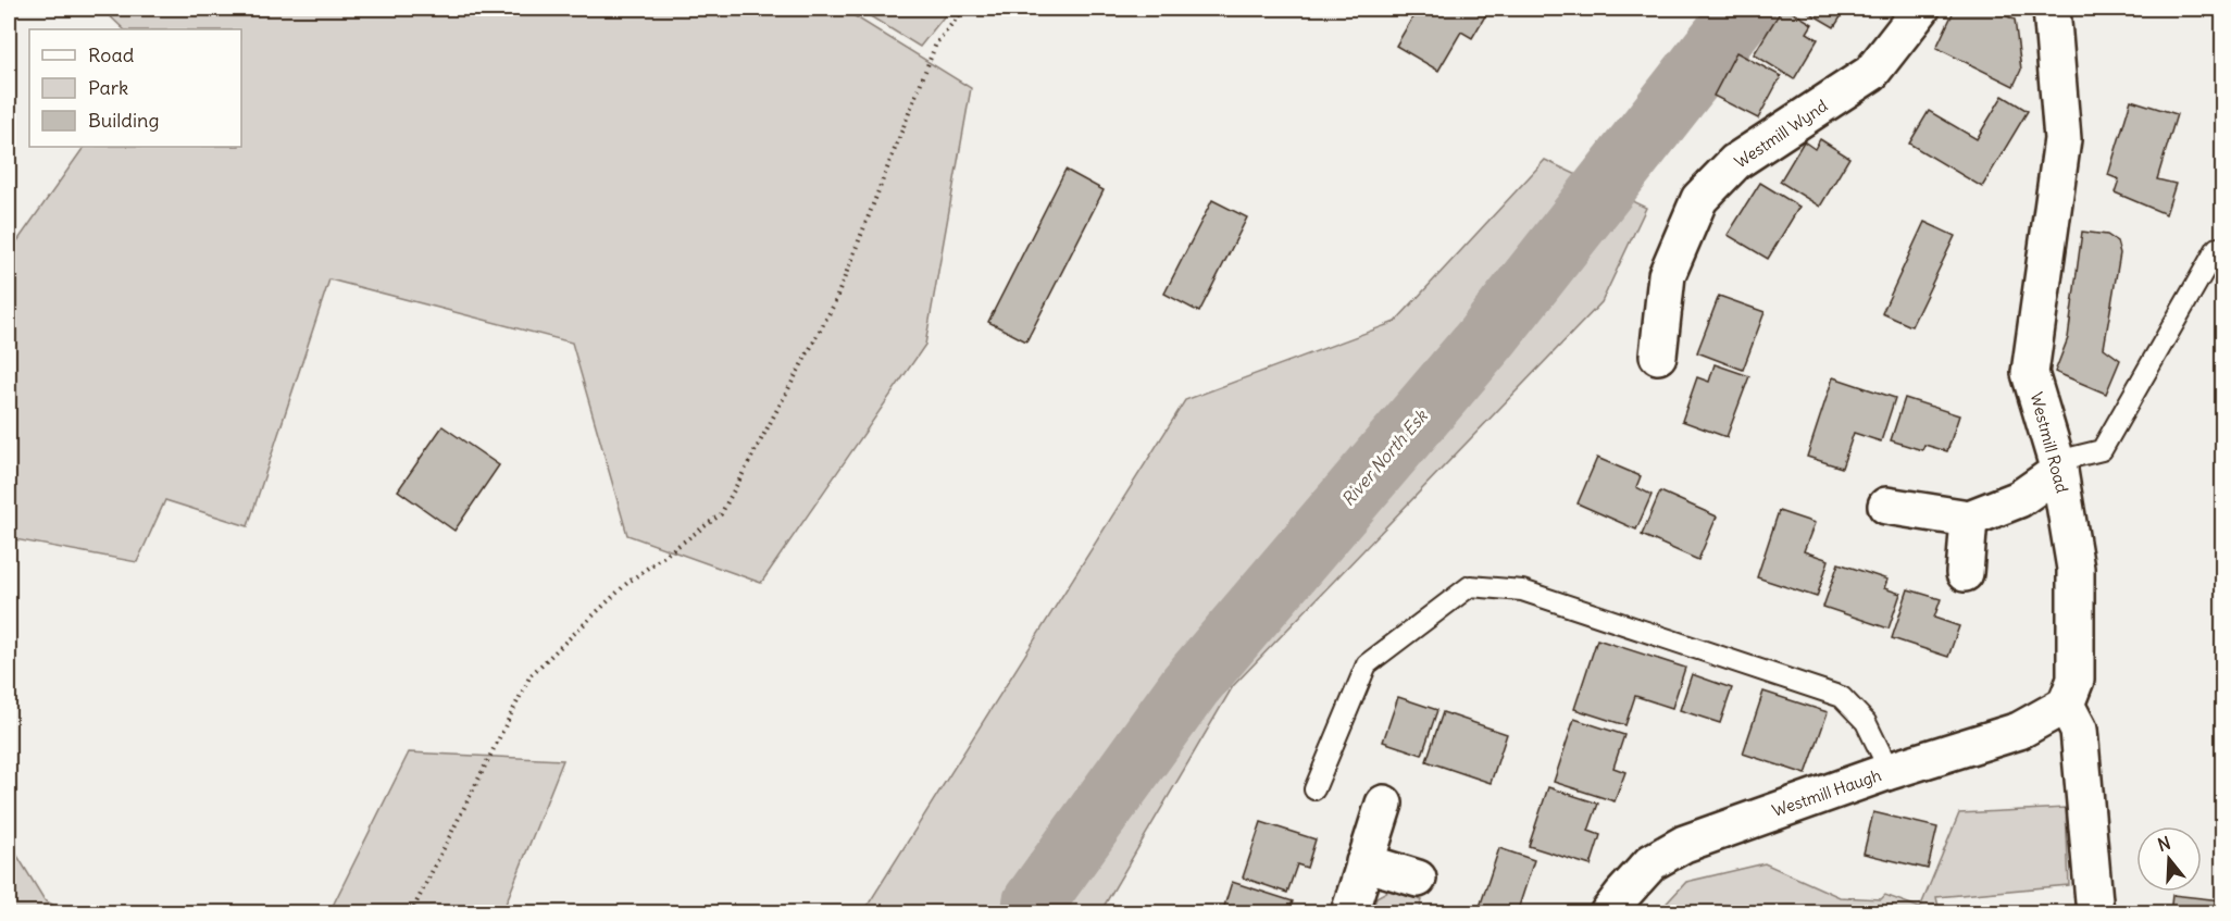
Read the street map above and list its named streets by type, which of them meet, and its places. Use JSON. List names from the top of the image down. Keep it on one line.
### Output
{"streets":{"street":["Westmill Wynd","Westmill Road","Westmill Haugh"]},"crossings":[["Westmill Road","Westmill Haugh"]],"water":["River North Esk"],"legend":["Road","Park","Building"],"north":"top"}
